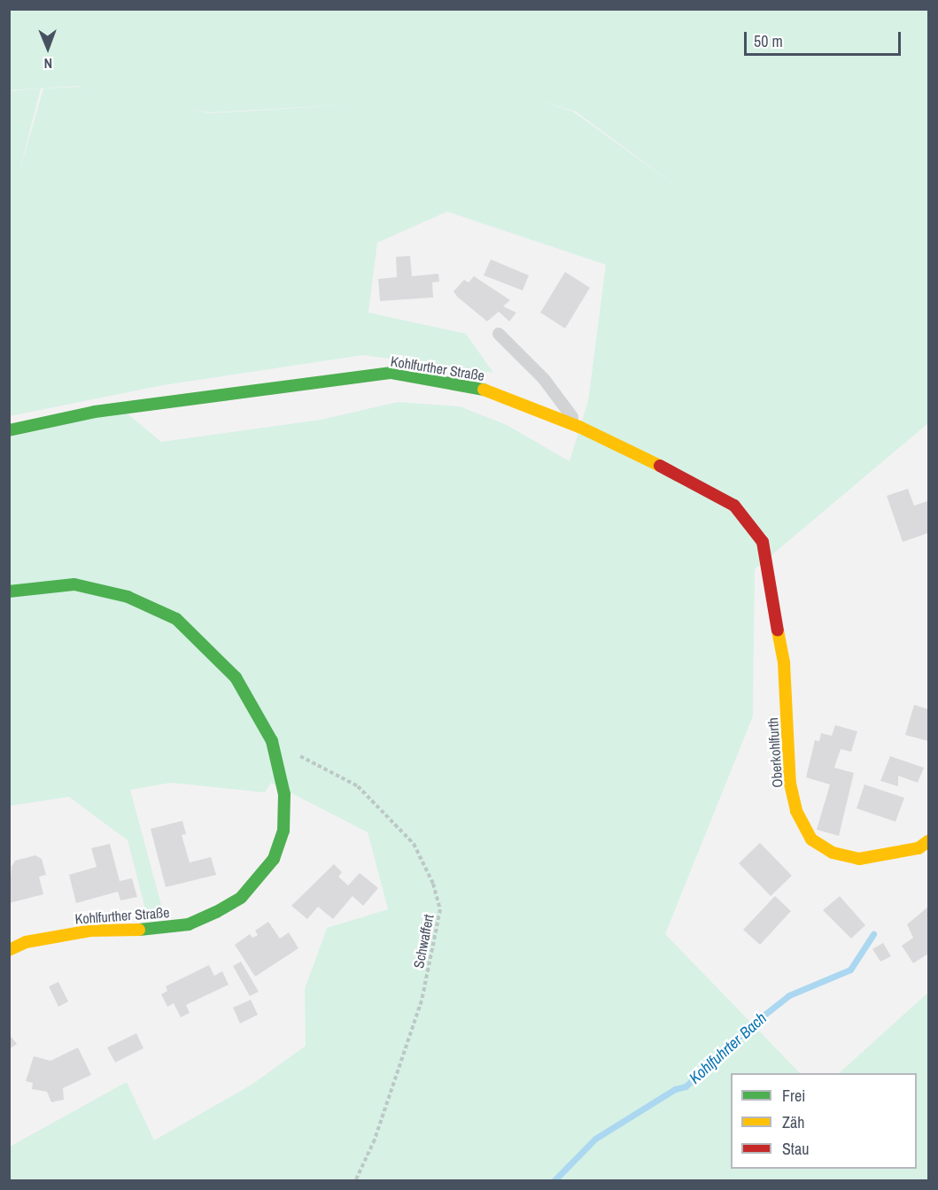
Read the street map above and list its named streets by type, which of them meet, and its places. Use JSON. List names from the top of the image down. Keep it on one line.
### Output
{"streets":{"street":["Kohlfurther Straße","Oberkohlfurth"],"path":["Schwaffert"]},"crossings":[["Kohlfurther Straße","Oberkohlfurth"]],"water":["Kohlfuhrter Bach"],"legend":["Frei","Zäh","Stau"],"scale_bar":"50 m","north":"bottom"}
